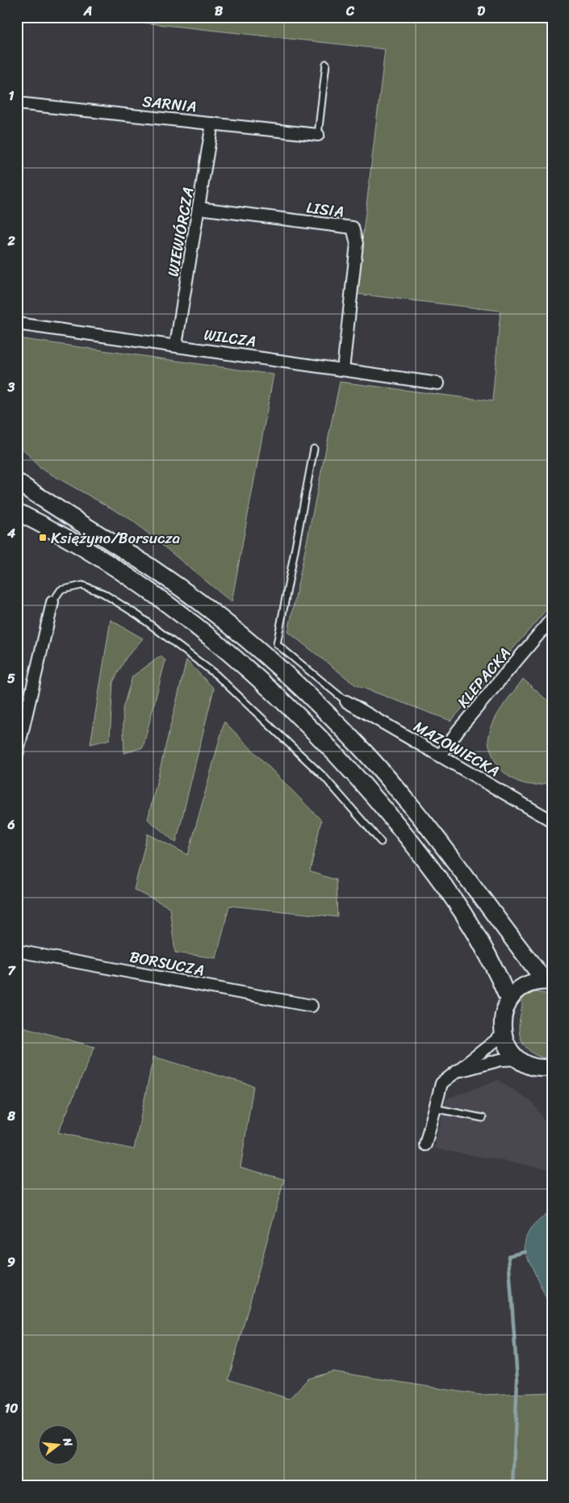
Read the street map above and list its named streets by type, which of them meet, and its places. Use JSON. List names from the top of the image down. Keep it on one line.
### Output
{"streets":{"street":["SARNIA","LISIA","WIEWIÓRCZA","WILCZA","KLEPACKA","MAZOWIECKA","BORSUCZA"]},"crossings":[["SARNIA","WIEWIÓRCZA"],["LISIA","WIEWIÓRCZA"],["LISIA","WILCZA"],["WIEWIÓRCZA","WILCZA"],["KLEPACKA","MAZOWIECKA"]],"places":{"transit":["Księżyno/Borsucza"]},"north":"right","grid":{"columns":["A","B","C","D"],"rows":["1","2","3","4","5","6","7","8","9","10"]}}
